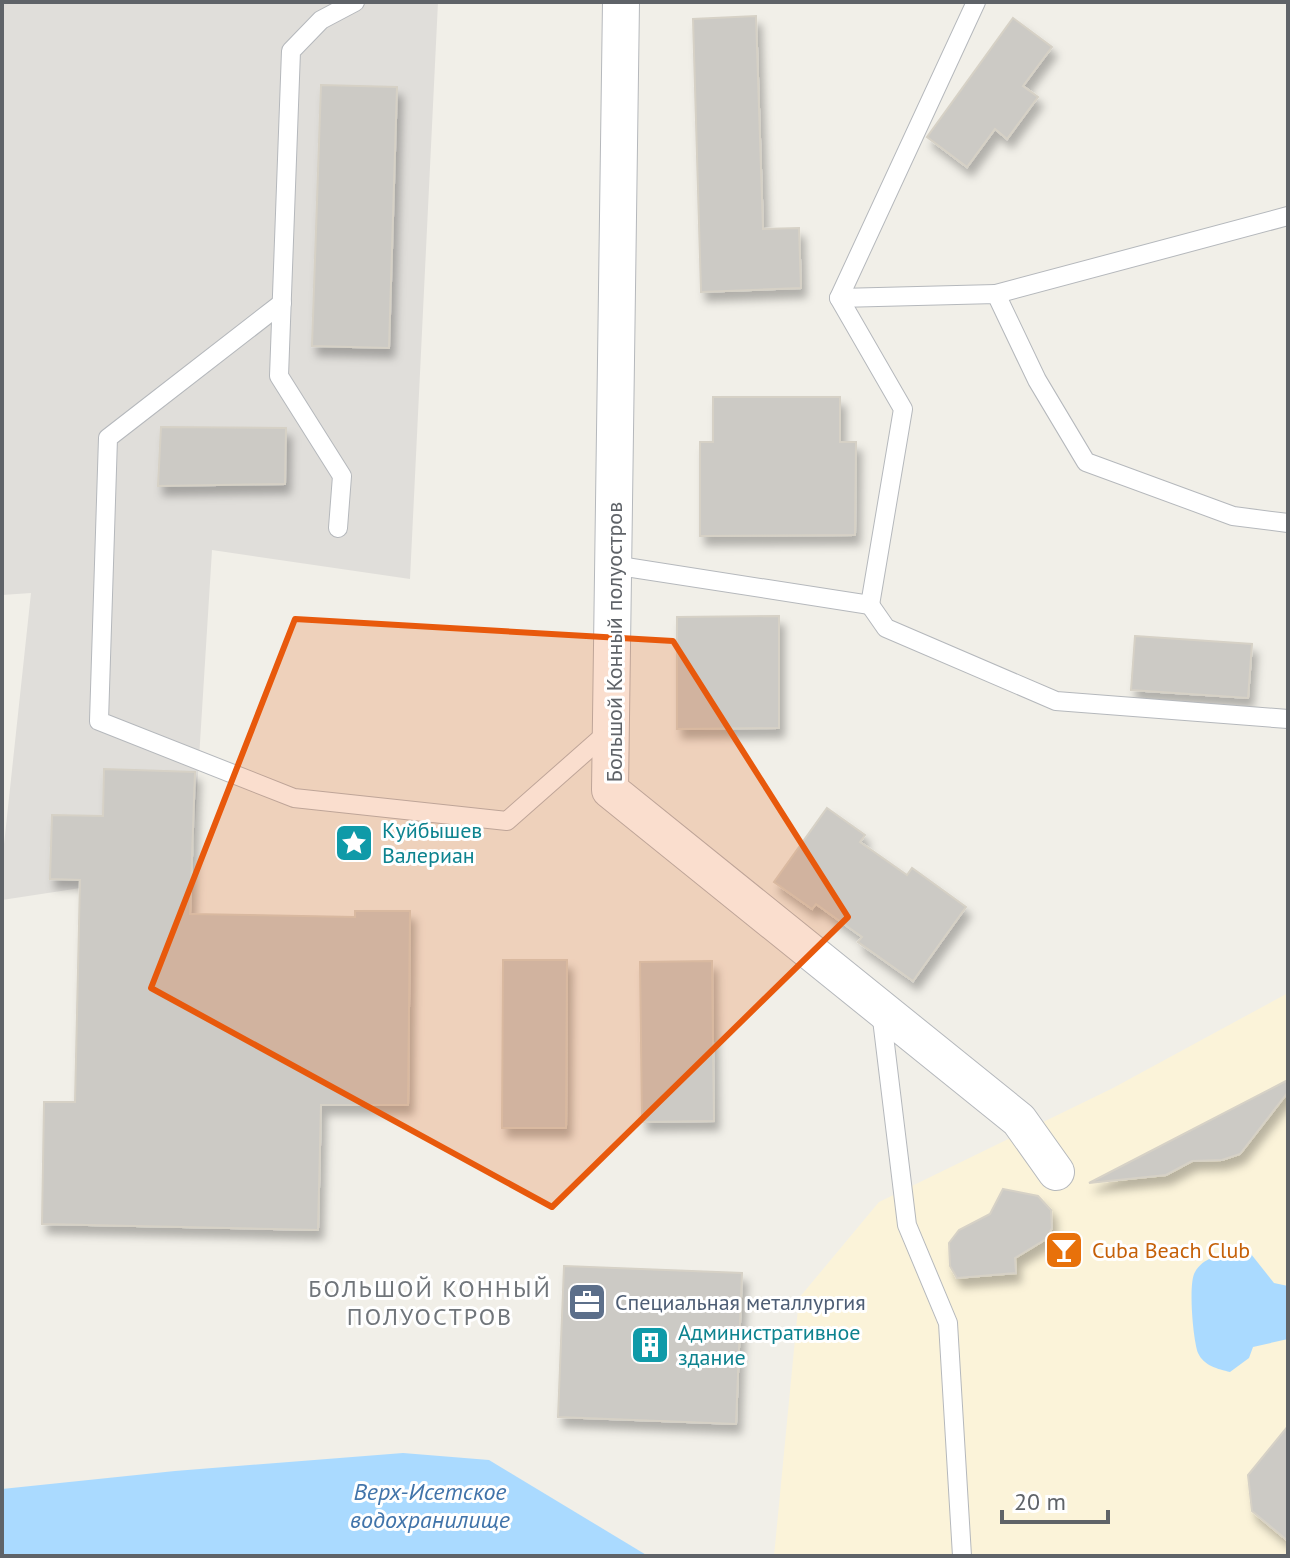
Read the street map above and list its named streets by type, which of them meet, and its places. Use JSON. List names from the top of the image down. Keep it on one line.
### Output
{"streets":{"street":["Большой Конный полуостров"]},"districts":["БОЛЬШОЙ КОННЫЙ ПОЛУОСТРОВ"],"water":["Верх-Исетское водохранилище"],"places":{"place":["Куйбышев Валериан"],"bar":["Cuba Beach Club"],"office":["Специальная металлургия"],"building":["Административное здание"]},"scale_bar":"20 m"}
